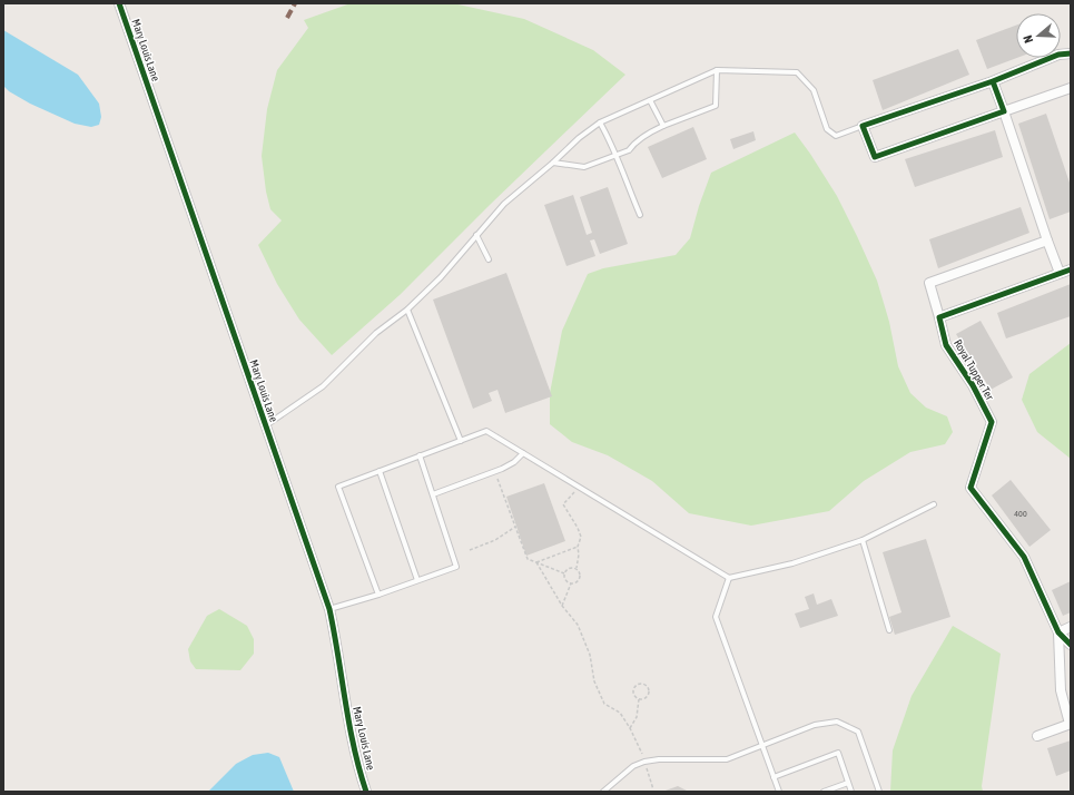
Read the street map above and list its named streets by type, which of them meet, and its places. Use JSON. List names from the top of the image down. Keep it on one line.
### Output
{"streets":{"street":["Mary Louis Lane","Royal Tupper Ter"]},"house_numbers":["400"],"north":"left"}
